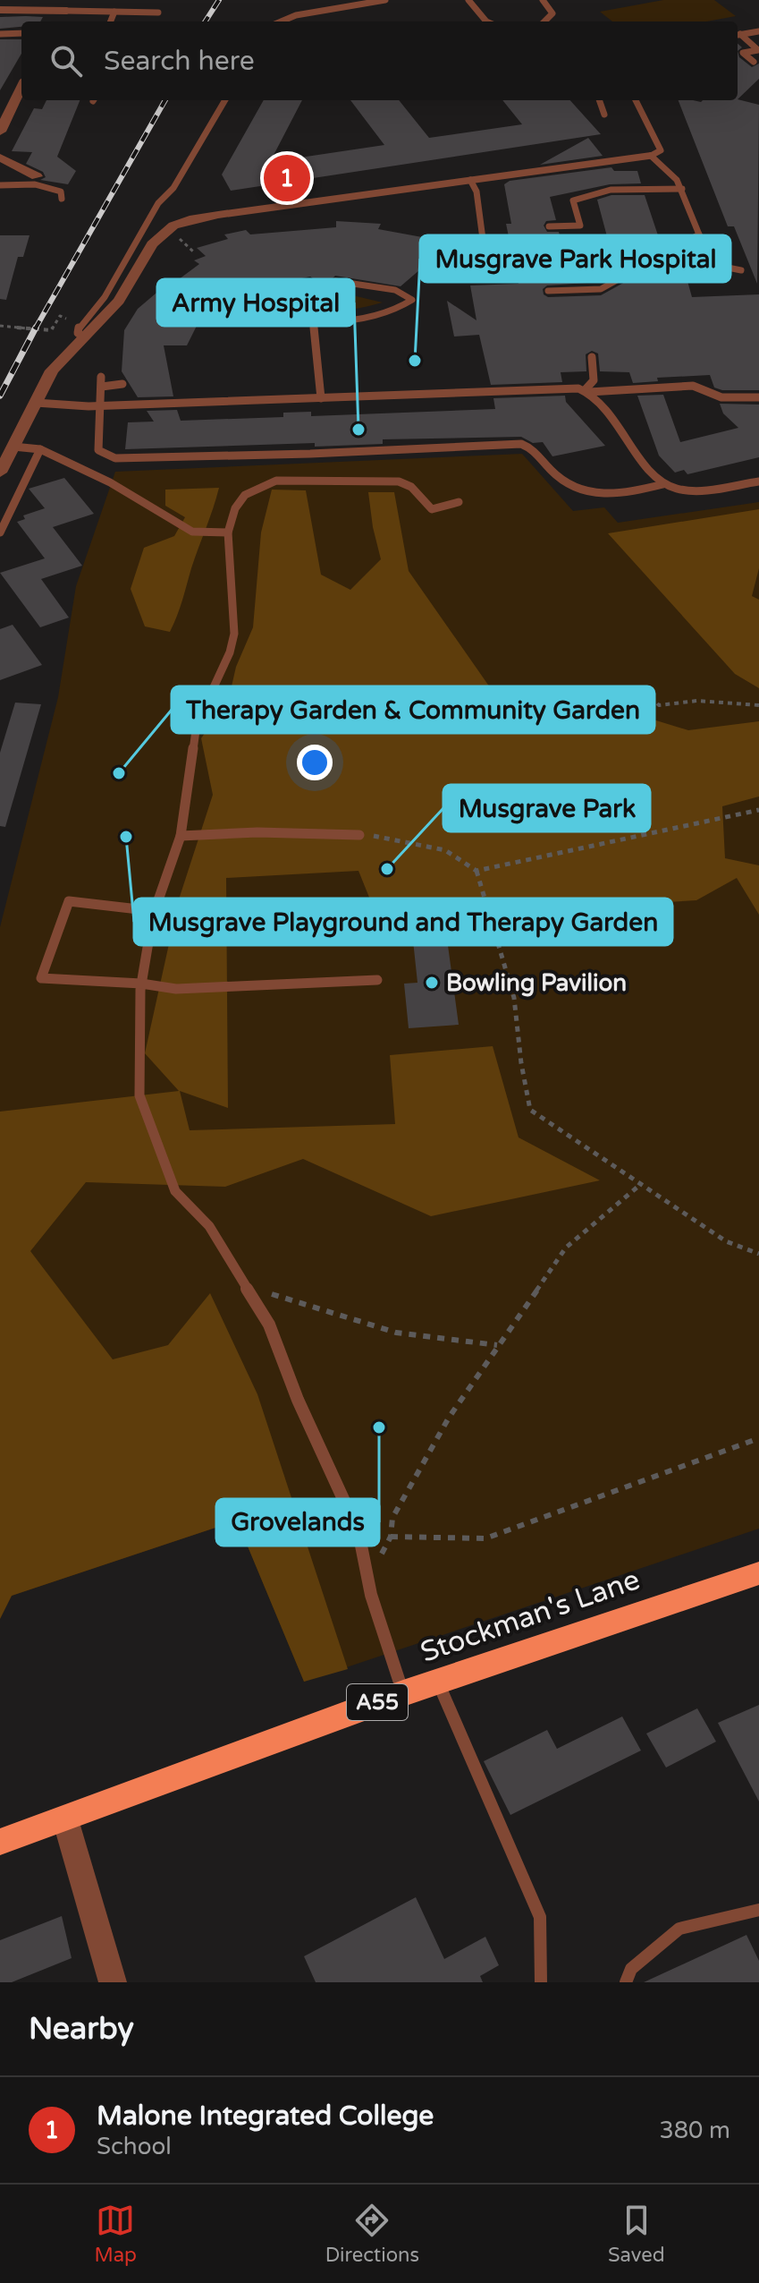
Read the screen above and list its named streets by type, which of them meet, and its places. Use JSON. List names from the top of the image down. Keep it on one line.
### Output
{"streets":{"highway":["Stockman's Lane","A55"]},"places":["Musgrave Park Hospital","Army Hospital","Therapy Garden & Community Garden","Musgrave Playground and Therapy Garden","Musgrave Park","Bowling Pavilion","Grovelands"],"page":{"search":"Search here","pins":"1","heading":"Nearby","list":[{"mark":"1","name":"Malone Integrated College","note":"School","value":"380 m"}],"nav":["Map","Directions","Saved"]}}
